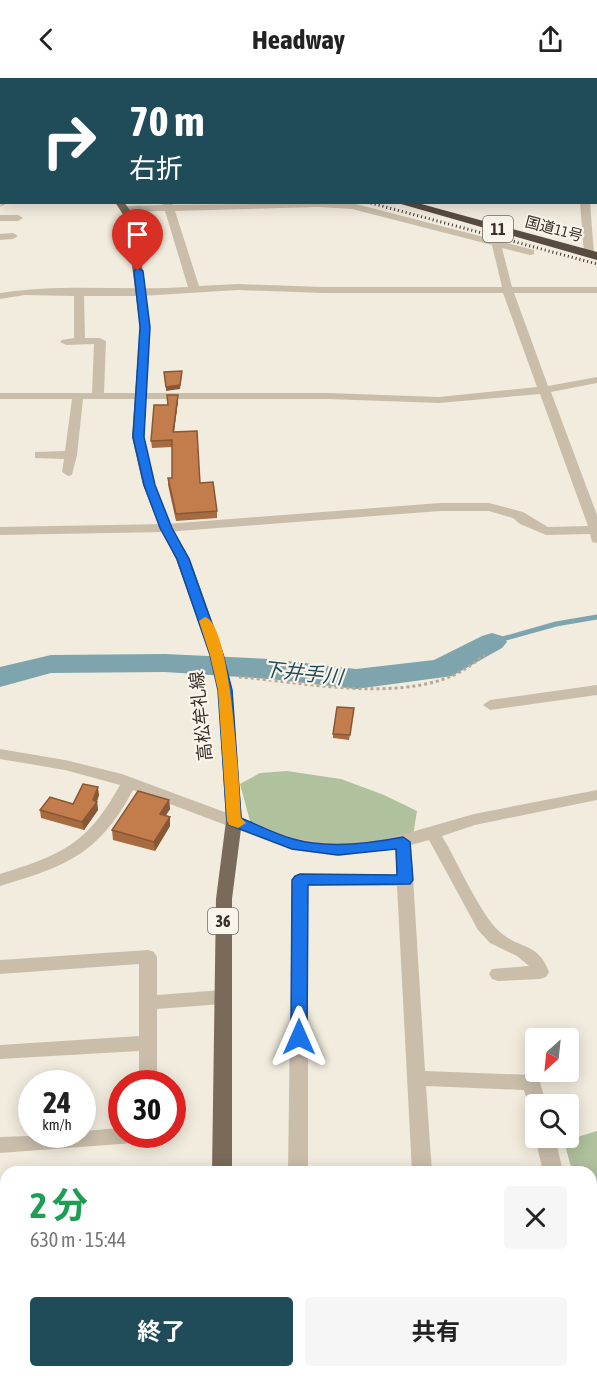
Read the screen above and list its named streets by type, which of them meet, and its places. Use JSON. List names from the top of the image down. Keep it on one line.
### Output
{"streets":{"highway":["11","国道11号"],"main road":["高松牟礼線","36"]},"water":["下井手川"],"north":"bottom left","page":{"header":"Headway","turn":["70 m","右折"],"speed":"24 km/h","limit":"30","heading":["2 分","630 m · 15:44"],"buttons":["終了","共有"]}}
